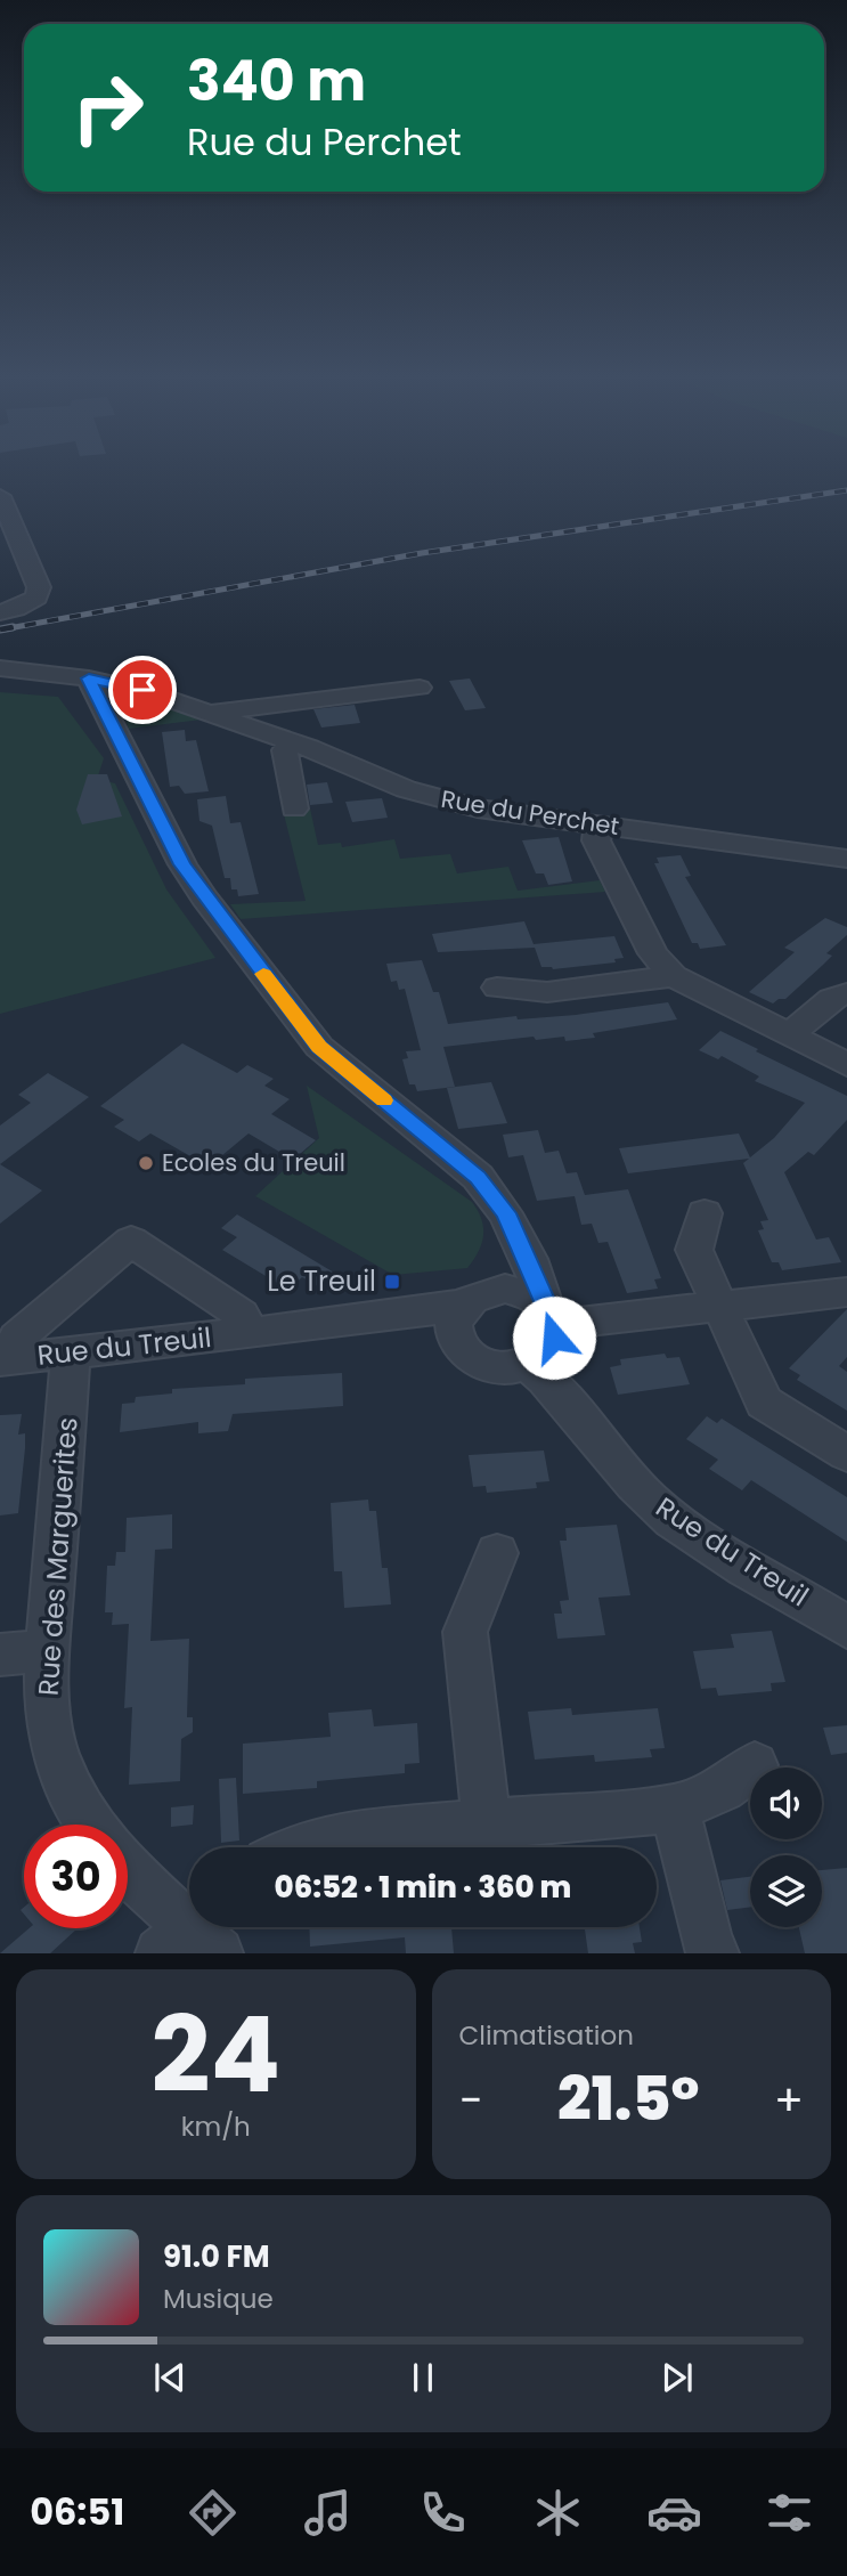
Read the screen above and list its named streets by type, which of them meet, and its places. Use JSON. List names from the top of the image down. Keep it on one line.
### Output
{"streets":{"street":["Rue du Perchet","Rue du Treuil","Rue des Marguerites"]},"crossings":[["Rue du Treuil","Rue des Marguerites"]],"places":{"other":["Ecoles du Treuil"],"transit":["Le Treuil"]},"page":{"turn":["340 m","Rue du Perchet"],"limit":"30","trip":"06:52 · 1 min · 360 m","tile":[["24","km/h"],"Climatisation"],"heat":["−","21.5°","+"],"song":["91.0 FM","Musique"],"tabs":"06:51"}}
